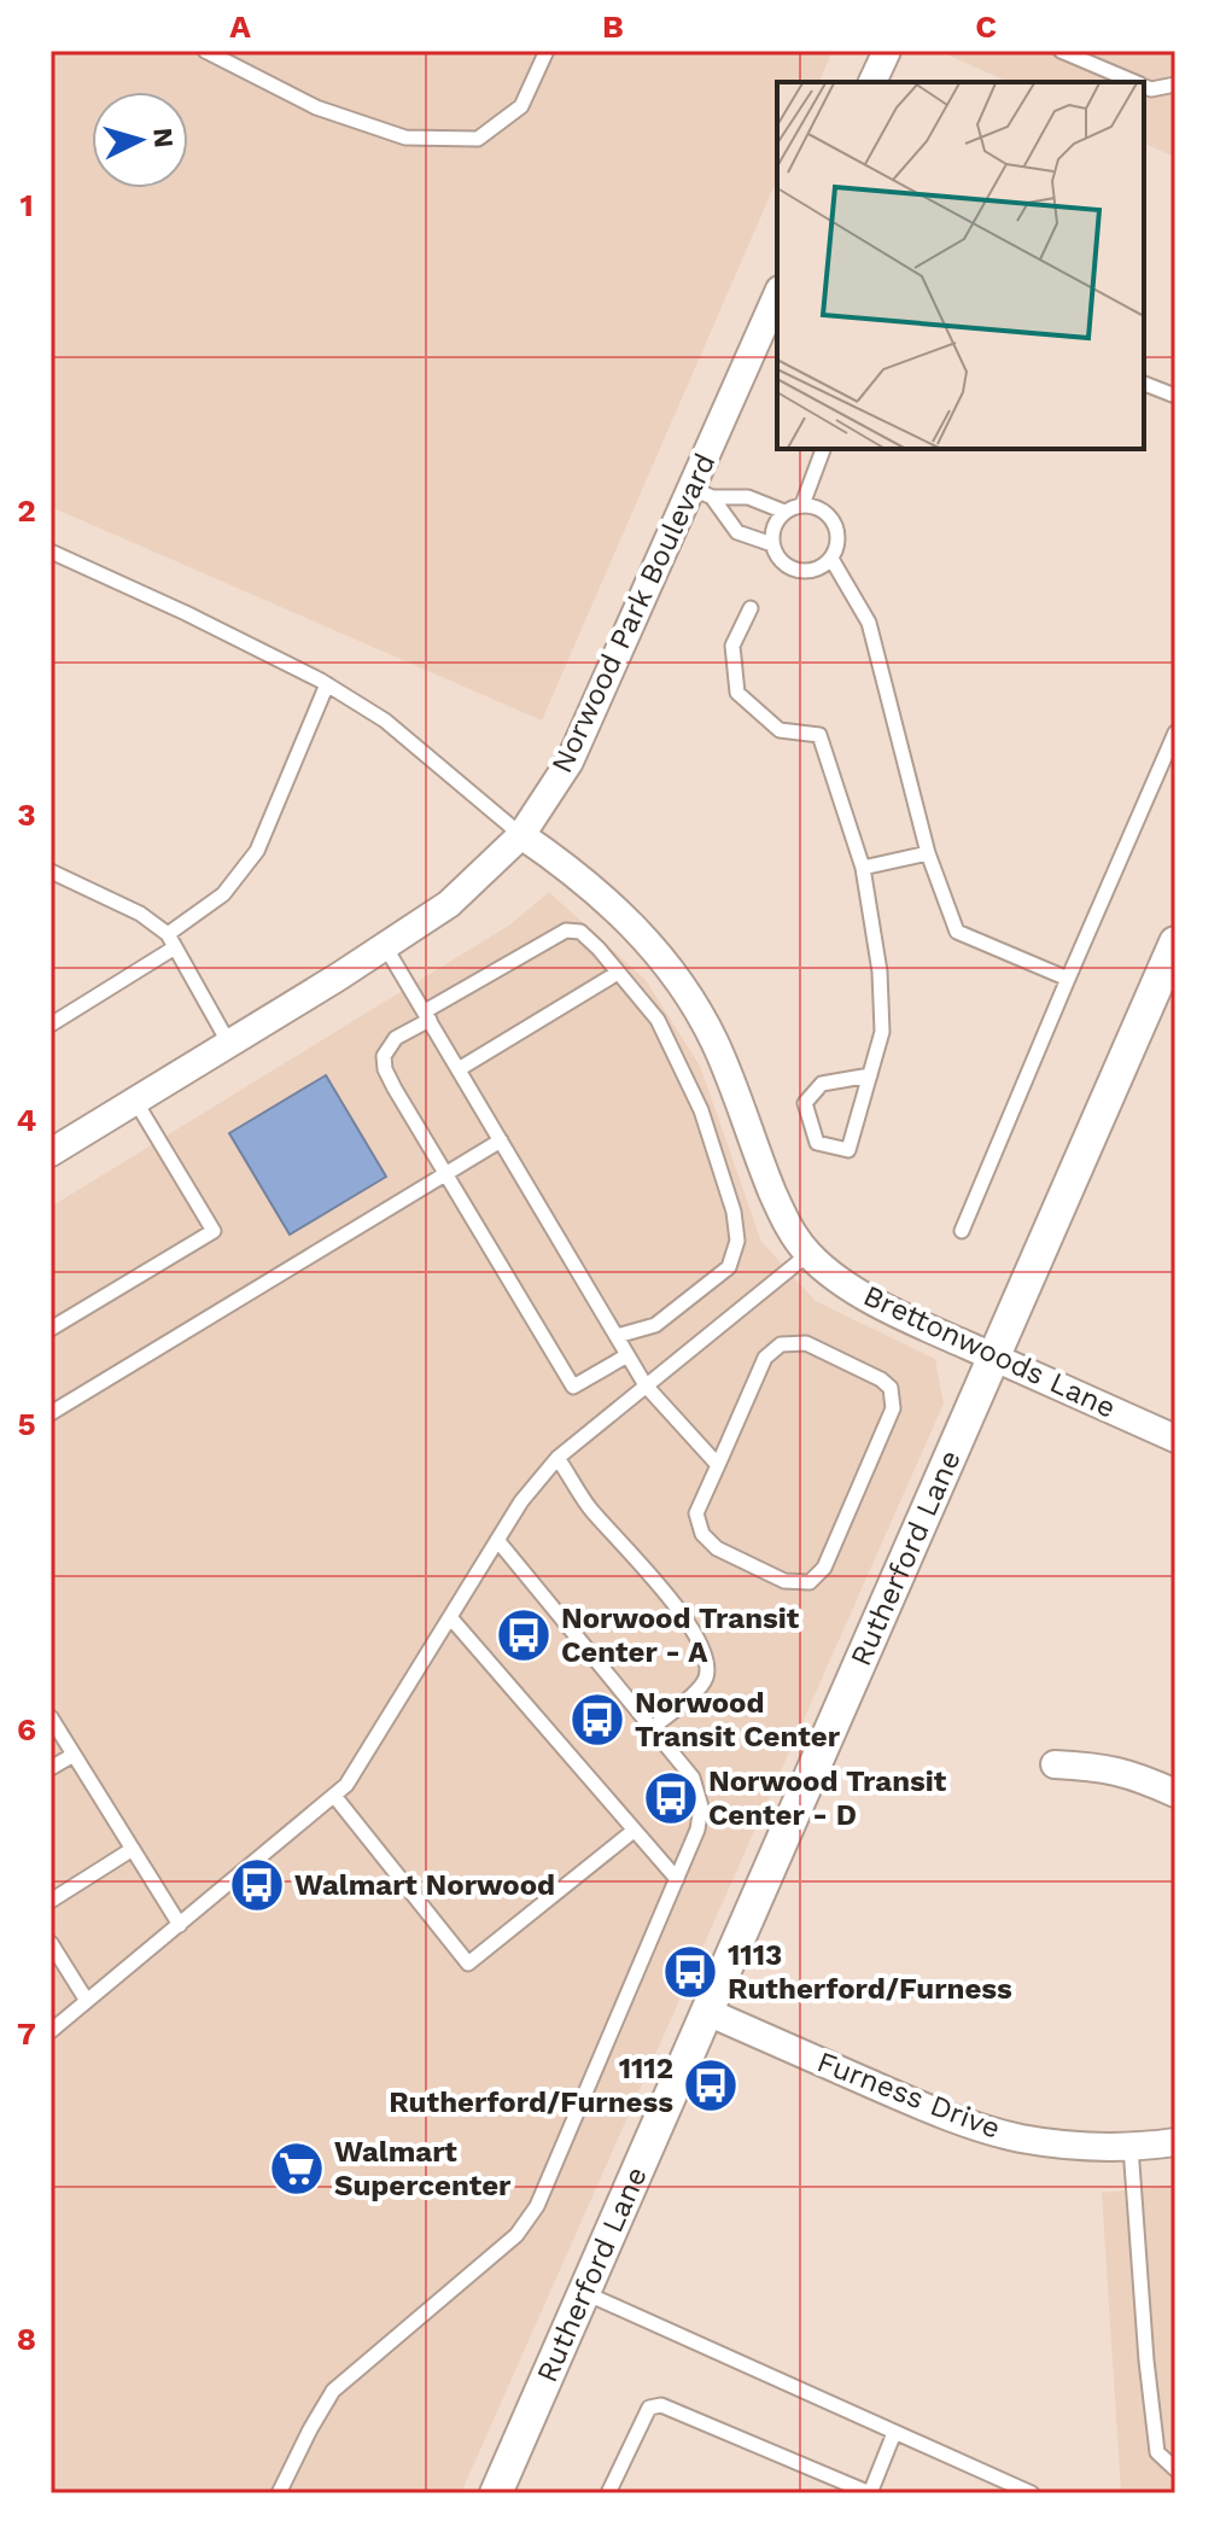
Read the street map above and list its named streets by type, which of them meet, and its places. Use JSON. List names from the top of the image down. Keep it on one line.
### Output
{"streets":{"street":["Norwood Park Boulevard","Brettonwoods Lane","Rutherford Lane","Furness Drive"]},"crossings":[["Norwood Park Boulevard","Brettonwoods Lane"],["Brettonwoods Lane","Rutherford Lane"],["Rutherford Lane","Furness Drive"]],"places":{"bus stop":["Norwood Transit Center - A","Norwood Transit Center","Norwood Transit Center - D","Walmart Norwood","1113 Rutherford/Furness","1112 Rutherford/Furness"],"supermarket":["Walmart Supercenter"]},"north":"right","grid":{"columns":["A","B","C"],"rows":["1","2","3","4","5","6","7","8"]}}
